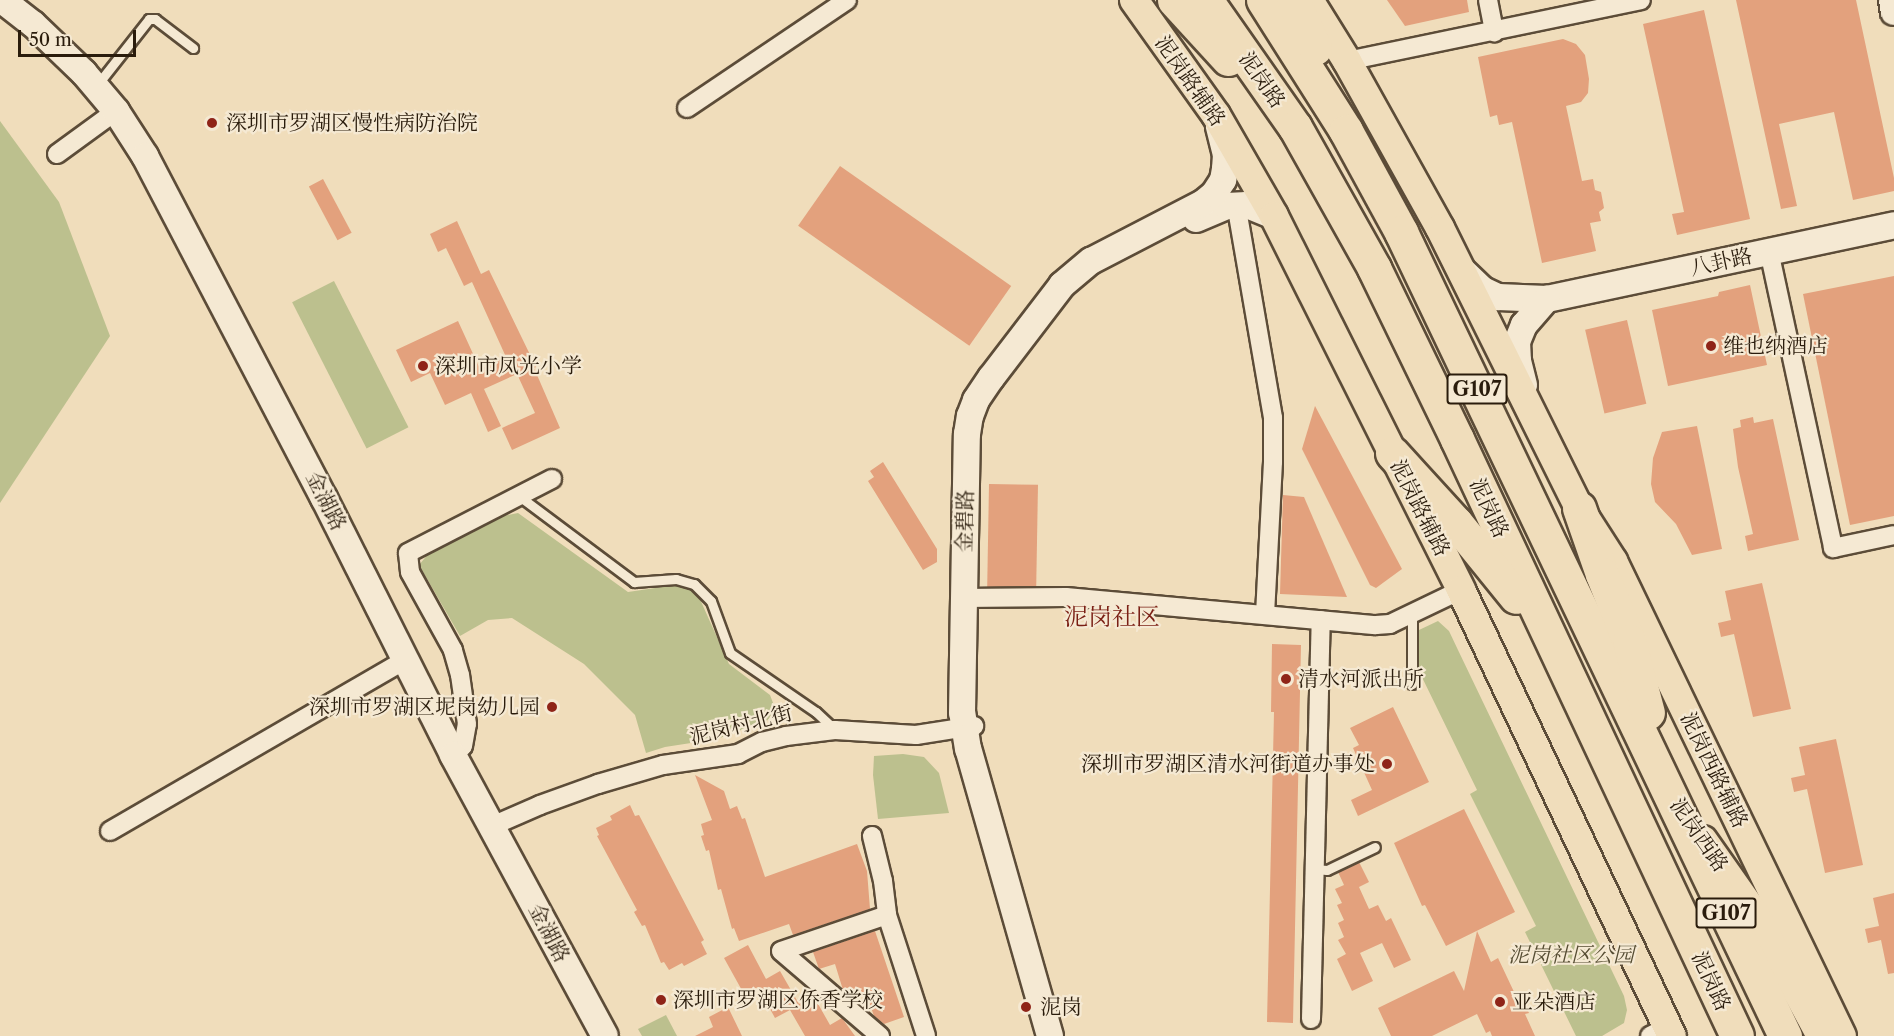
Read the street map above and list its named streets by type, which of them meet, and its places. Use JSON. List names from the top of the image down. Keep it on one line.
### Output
{"streets":{"highway":["泥岗路","G107"],"main road":["泥岗路辅路","泥岗西路辅路","泥岗西路"],"street":["八卦路","金湖路","金碧路","泥岗村北街"]},"crossings":[["泥岗路","泥岗西路"],["泥岗路辅路","金碧路"],["金湖路","泥岗村北街"],["金碧路","泥岗村北街"]],"districts":["泥岗社区"],"parks":["泥岗社区公园"],"places":["深圳市罗湖区慢性病防治院","维也纳酒店","深圳市凤光小学","清水河派出所","深圳市罗湖区坭岗幼儿园","深圳市罗湖区清水河街道办事处","深圳市罗湖区侨香学校","亚朵酒店","泥岗"],"scale_bar":"50 m"}
